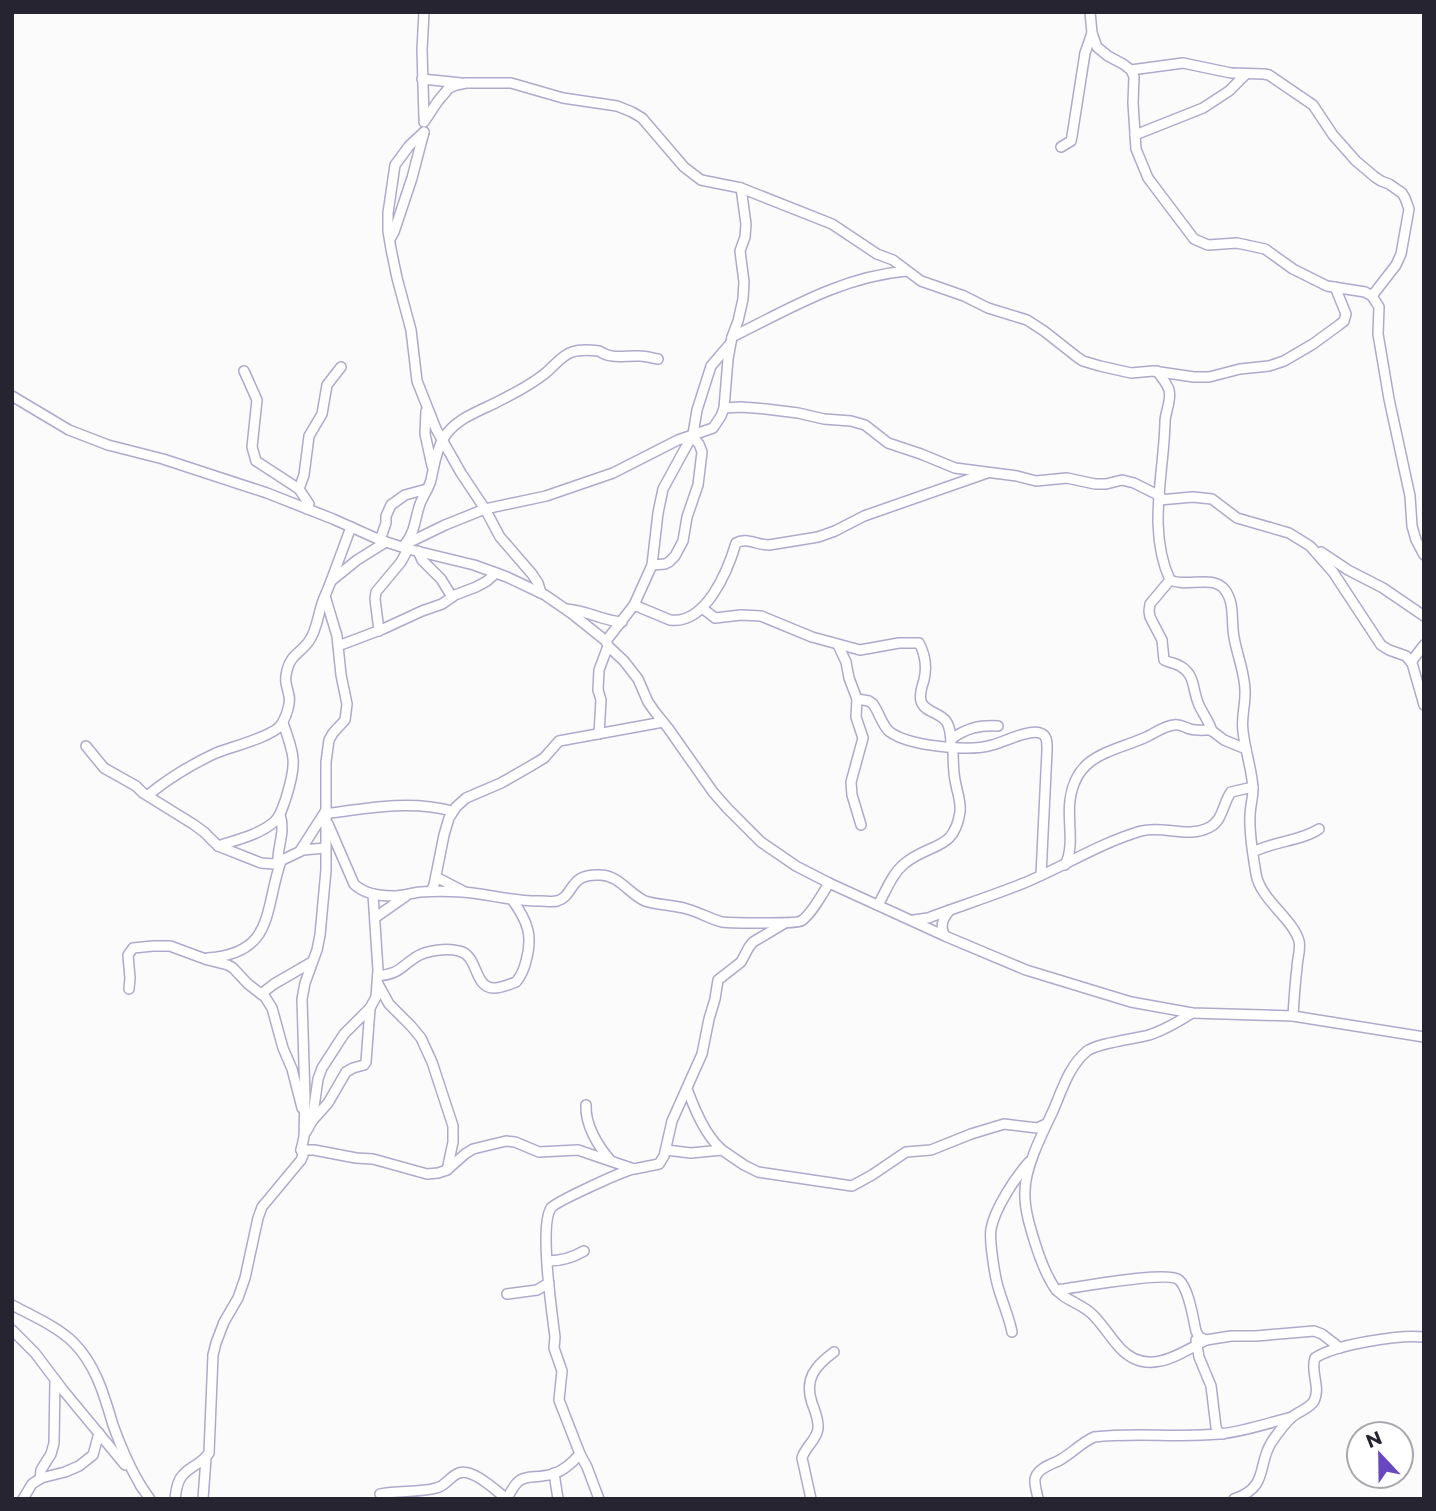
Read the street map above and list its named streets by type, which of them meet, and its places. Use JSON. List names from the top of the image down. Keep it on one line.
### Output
{"north":"top"}
